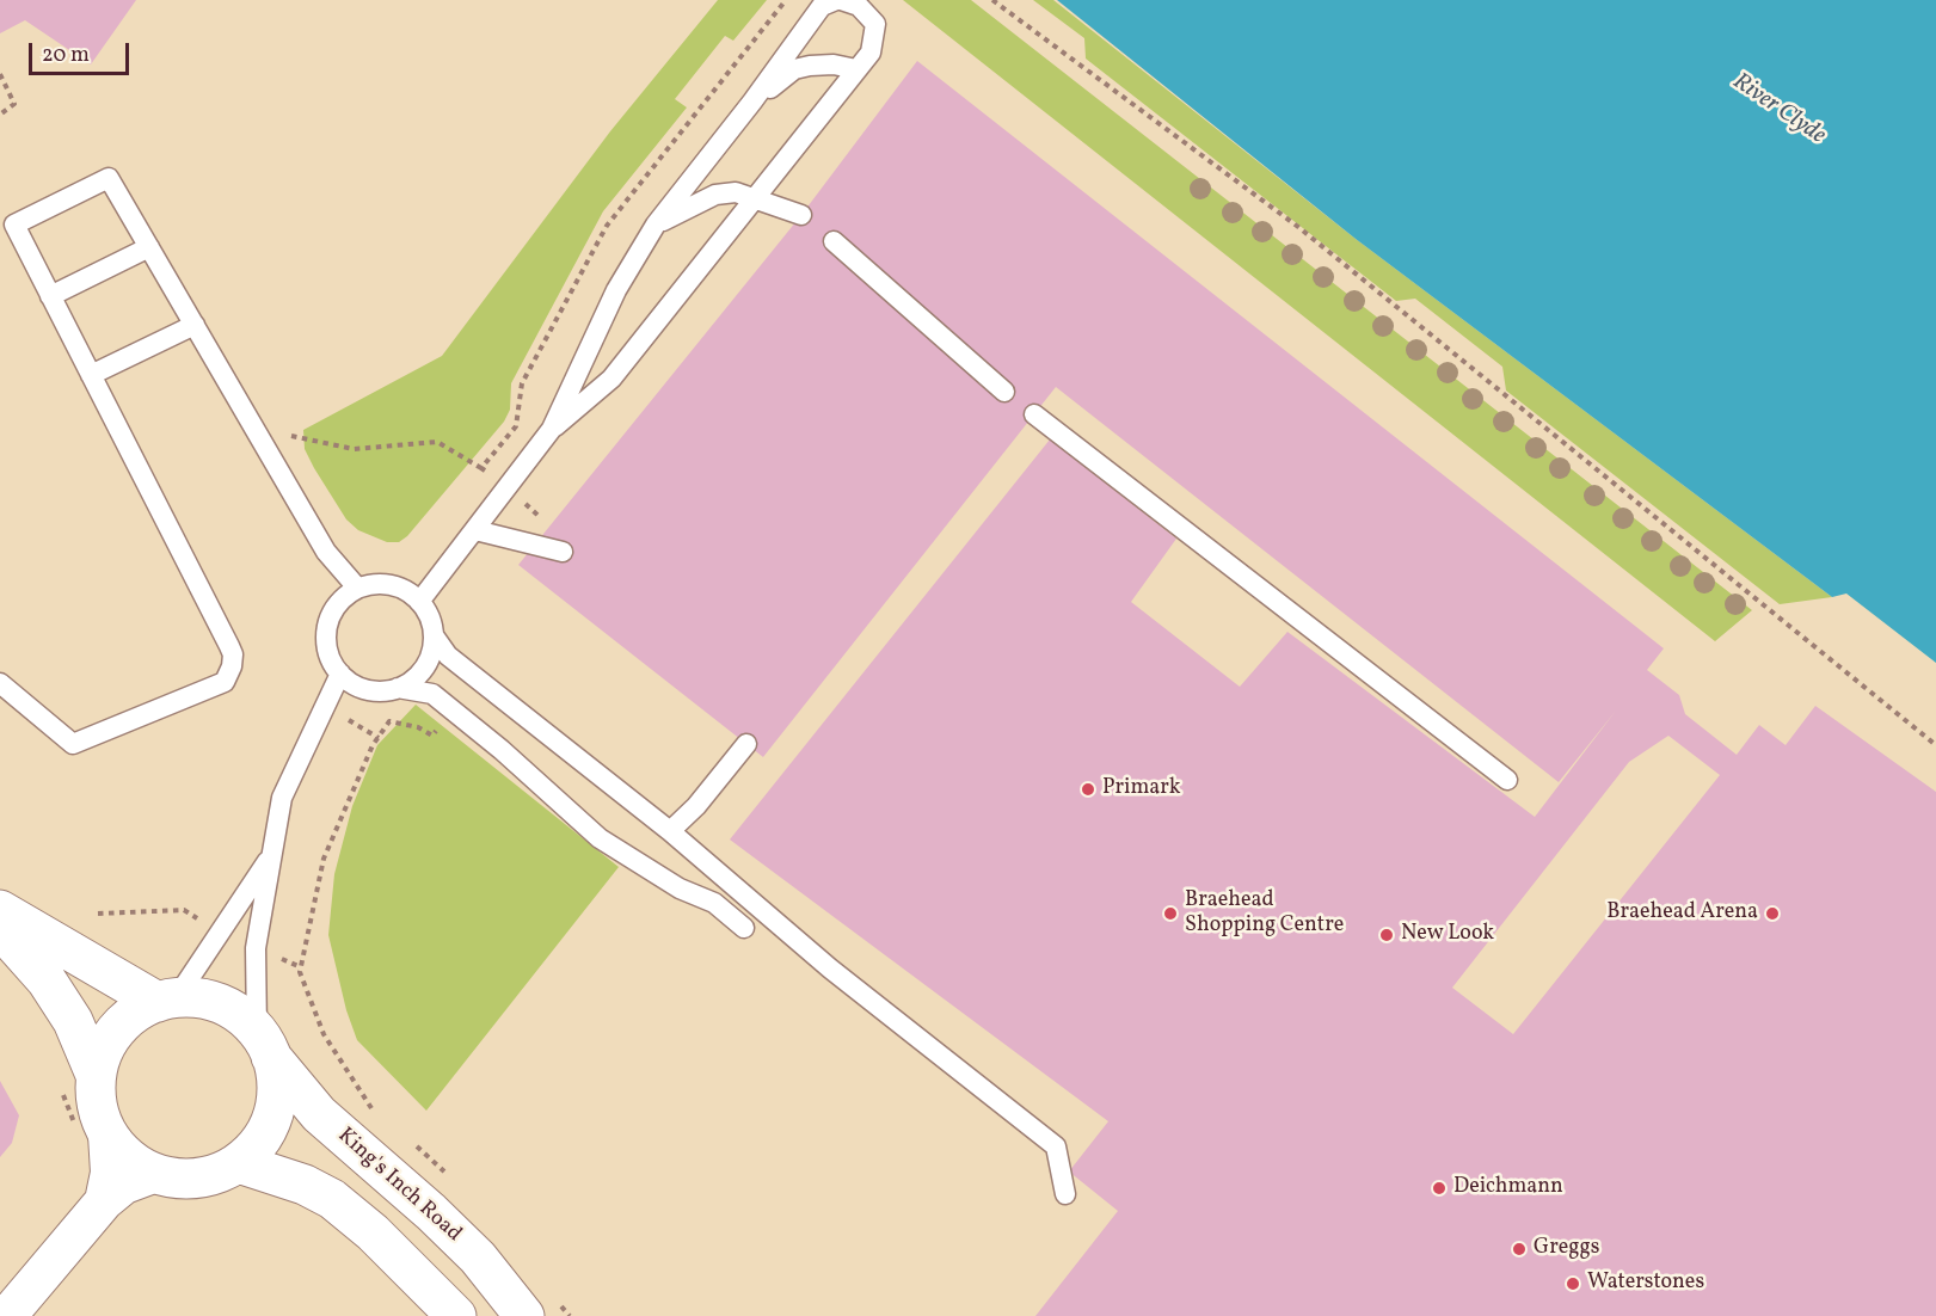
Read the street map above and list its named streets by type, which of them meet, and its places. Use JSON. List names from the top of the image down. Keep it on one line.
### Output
{"streets":{"street":["King's Inch Road"]},"water":["River Clyde"],"places":["Primark","Braehead Shopping Centre","Braehead Arena","New Look","Deichmann","Greggs","Waterstones"],"scale_bar":"20 m"}
